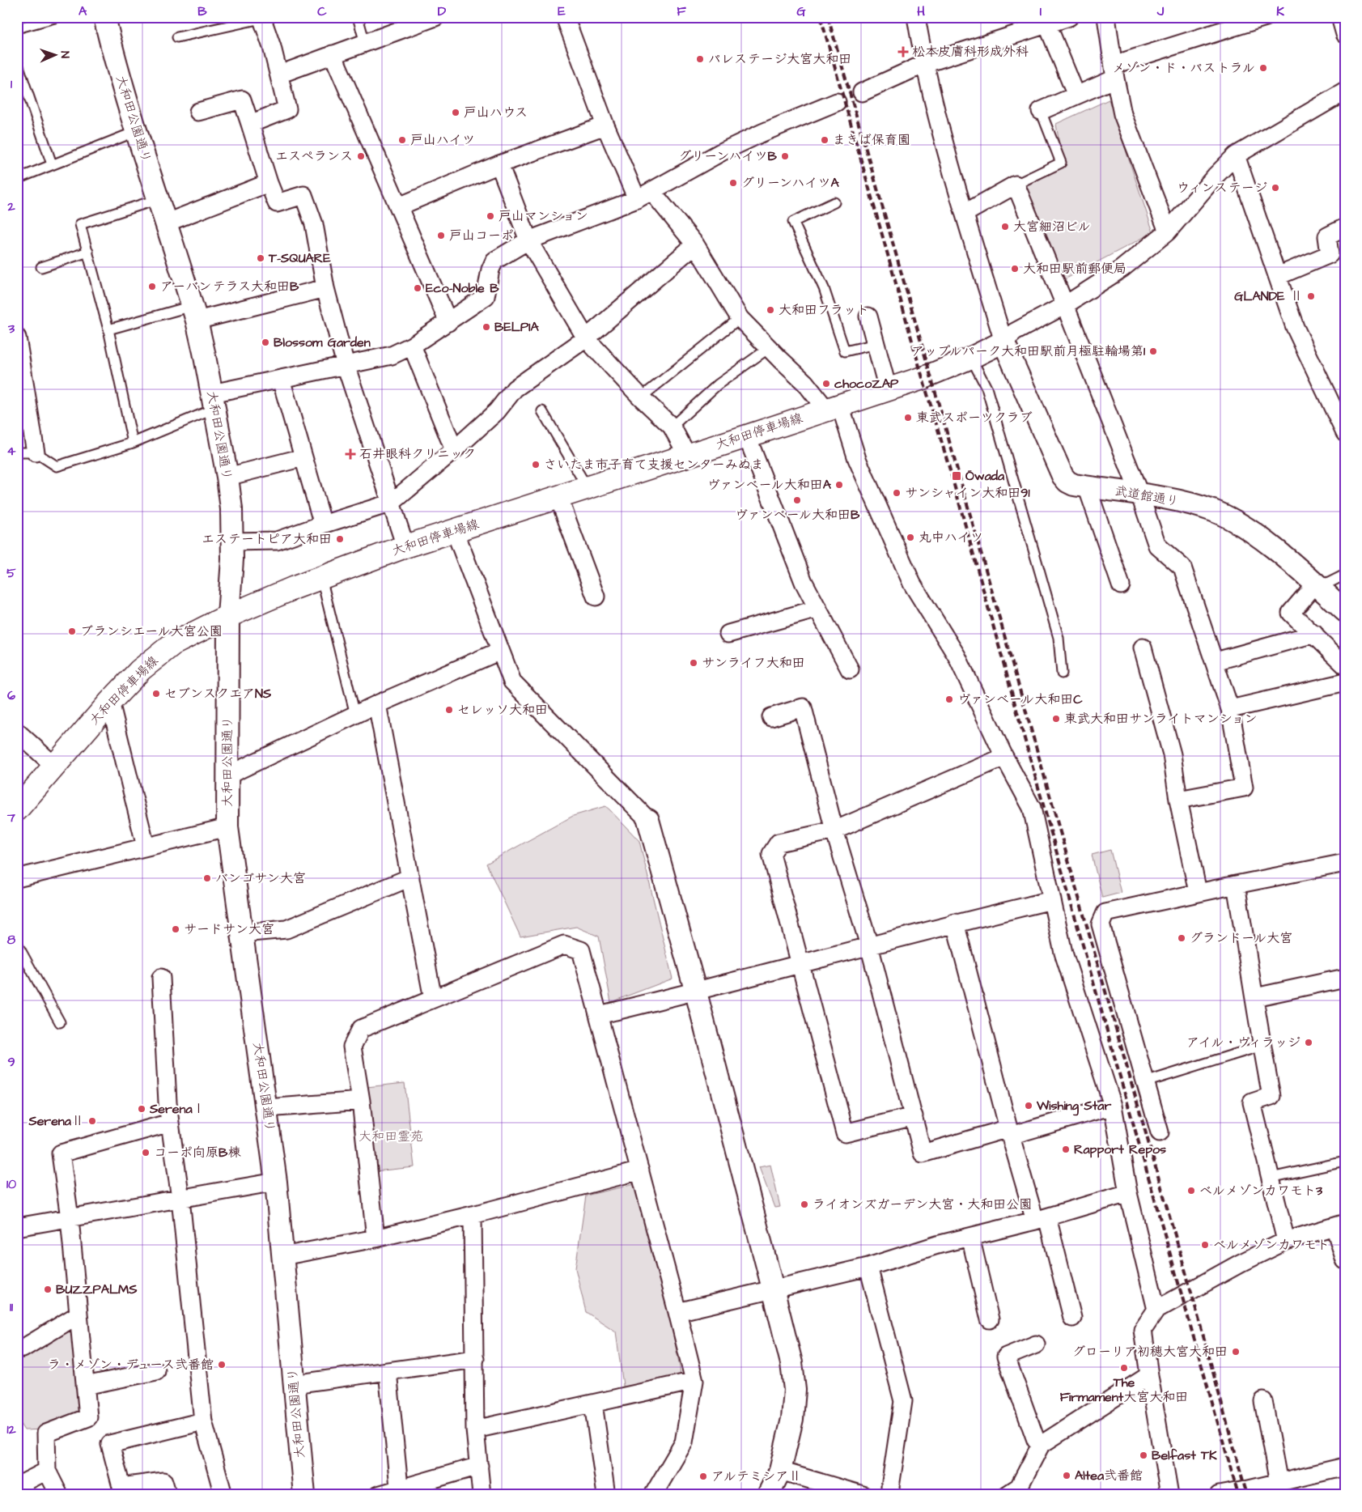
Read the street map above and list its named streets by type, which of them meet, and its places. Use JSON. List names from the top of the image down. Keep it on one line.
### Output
{"streets":{"main road":["大和田停車場線"],"street":["大和田公園通り","武道館通り"]},"crossings":[["大和田公園通り","大和田停車場線"]],"parks":["大和田霊苑"],"places":{"health":["松本皮膚科形成外科","石井眼科クリニック"],"other":["パレステージ大宮大和田","メゾン・ド・パストラル","戸山ハウス","戸山ハイツ","まきば保育園","エスペランス","グリーンハイツB","グリーンハイツA","ウィンステージ","戸山マンション","大宮細沼ビル","戸山コーポ","T-SQUARE","大和田駅前郵便局","アーバンテラス大和田B","Eco-Noble B","GLANDE Ⅱ","大和田フラット","BELPIA","Blossom Garden","アップルパーク大和田駅前月極駐輪場第1","chocoZAP","東武スポーツクラブ","さいたま市子育て支援センターみぬま","ヴァンベール大和田A","サンシャイン大和田91","ヴァンベール大和田B","丸中ハイツ","エステートピア大和田","ブランシエール大宮公園","サンライフ大和田","セブンスクエアNS","ヴァンベール大和田C","セレッソ大和田","東武大和田サンライトマンション","バンゴサン大宮","サードサン大宮","グランドール大宮","アイル・ヴィラッジ","Wishing Star","SerenaⅠ","SerenaⅡ","Rapport Repos","コーポ向原B棟","ベルメゾンカワモト3","ライオンズガーデン大宮・大和田公園","ベルメゾンカワモト","BUZZPALMS","グローリア初穂大宮大和田","ラ・メゾン・デュース弐番館","The Firmament大宮大和田","Belfast TK","Altea弐番館","アルテミシアⅡ"],"transit":["Ōwada"]},"north":"right","grid":{"columns":["A","B","C","D","E","F","G","H","I","J","K"],"rows":["1","2","3","4","5","6","7","8","9","10","11","12"]}}
